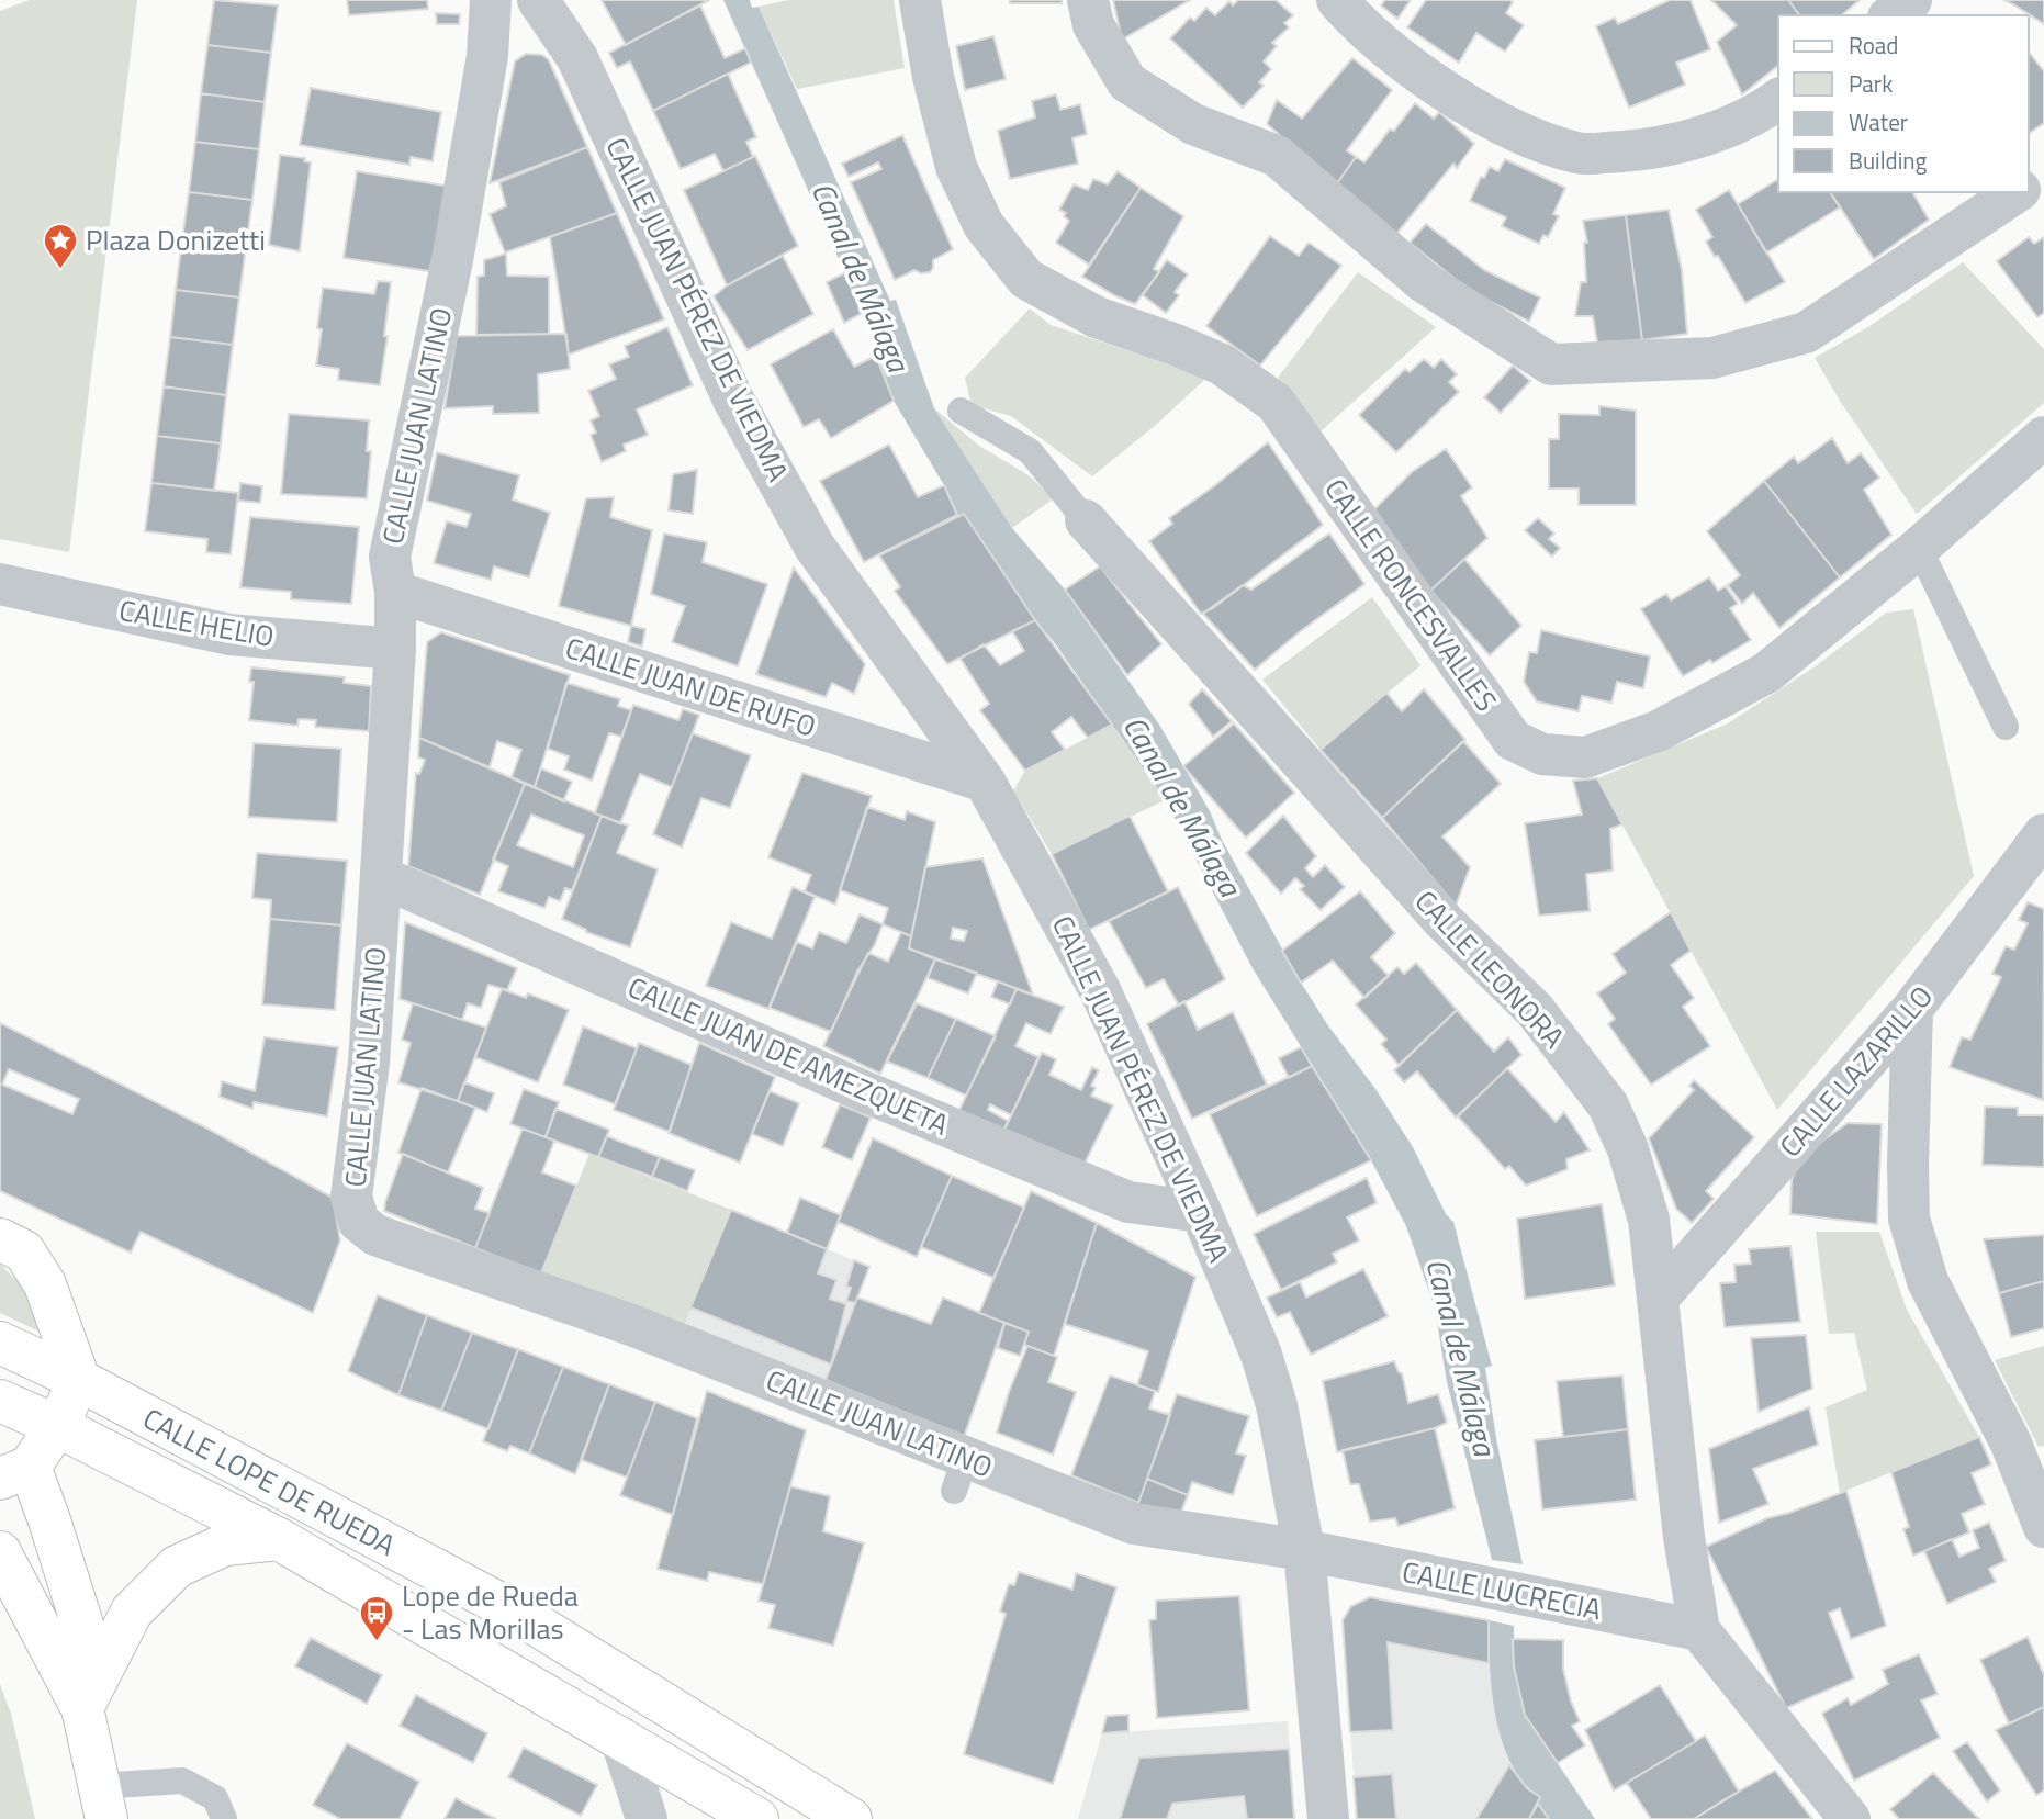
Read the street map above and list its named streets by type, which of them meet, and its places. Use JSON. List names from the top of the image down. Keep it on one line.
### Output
{"streets":{"main road":["CALLE LOPE DE RUEDA"],"street":["CALLE JUAN PÉREZ DE VIEDMA","CALLE JUAN LATINO","CALLE RONCESVALLES","CALLE HELIO","CALLE JUAN DE RUFO","CALLE LEONORA","CALLE JUAN DE AMEZQUETA","CALLE LAZARILLO","CALLE LUCRECIA"]},"crossings":[["CALLE JUAN PÉREZ DE VIEDMA","CALLE JUAN LATINO"],["CALLE JUAN PÉREZ DE VIEDMA","CALLE JUAN DE RUFO"],["CALLE JUAN PÉREZ DE VIEDMA","CALLE JUAN DE AMEZQUETA"],["CALLE JUAN PÉREZ DE VIEDMA","CALLE LUCRECIA"],["CALLE JUAN LATINO","CALLE HELIO"],["CALLE JUAN LATINO","CALLE JUAN DE RUFO"],["CALLE JUAN LATINO","CALLE JUAN DE AMEZQUETA"],["CALLE JUAN LATINO","CALLE LUCRECIA"],["CALLE LEONORA","CALLE LAZARILLO"],["CALLE LEONORA","CALLE LUCRECIA"]],"water":["Canal de Málaga"],"places":{"place":["Plaza Donizetti"],"bus stop":["Lope de Rueda - Las Morillas"]},"legend":["Road","Park","Water","Building"]}
